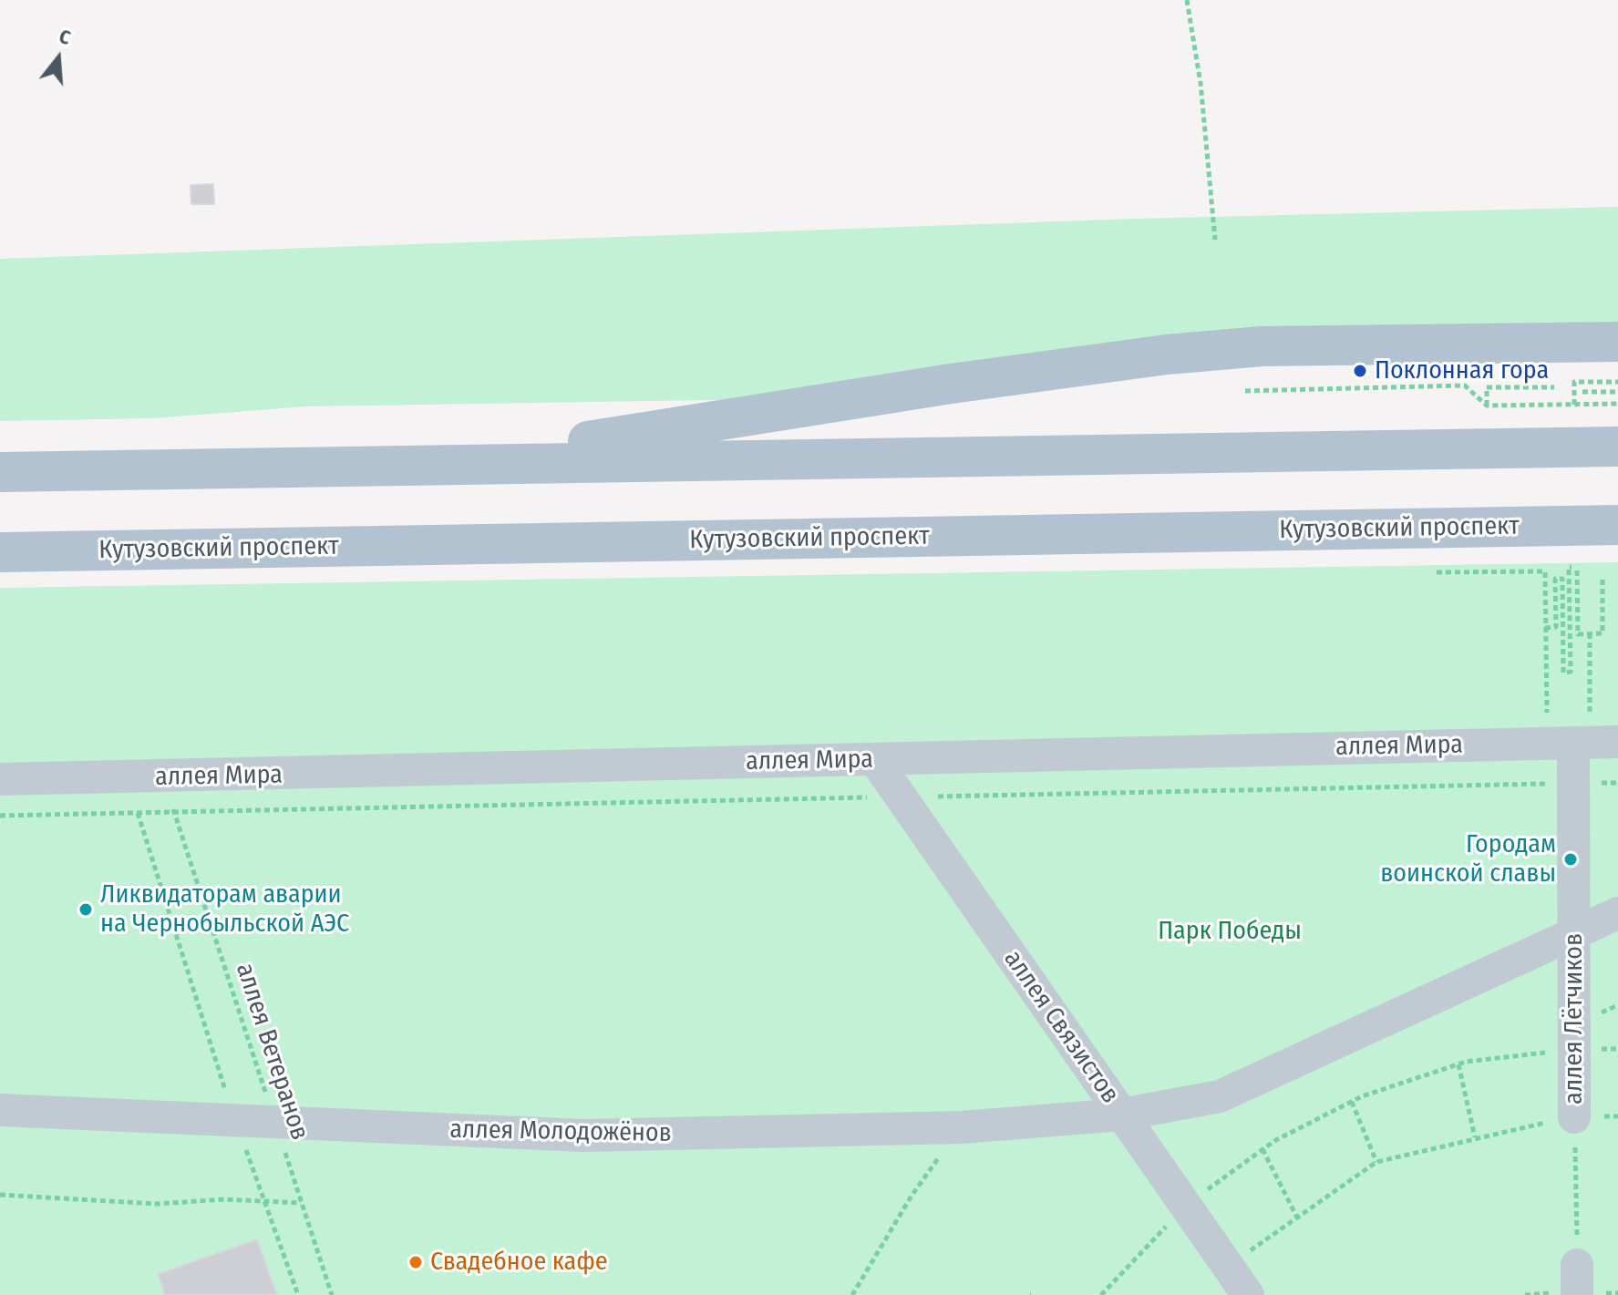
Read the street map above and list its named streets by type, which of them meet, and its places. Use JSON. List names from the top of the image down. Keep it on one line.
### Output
{"streets":{"main road":["Кутузовский проспект"],"street":["аллея Мира","аллея Лётчиков","аллея Связистов","аллея Молодожёнов"],"path":["аллея Ветеранов"]},"crossings":[["аллея Мира","аллея Лётчиков"],["аллея Мира","аллея Связистов"],["аллея Мира","аллея Ветеранов"],["аллея Лётчиков","аллея Молодожёнов"],["аллея Связистов","аллея Молодожёнов"],["аллея Ветеранов","аллея Молодожёнов"]],"parks":["Парк Победы"],"places":["Поклонная гора","Городам воинской славы","Ликвидаторам аварии на Чернобыльской АЭС","Свадебное кафе"],"north":"top"}
